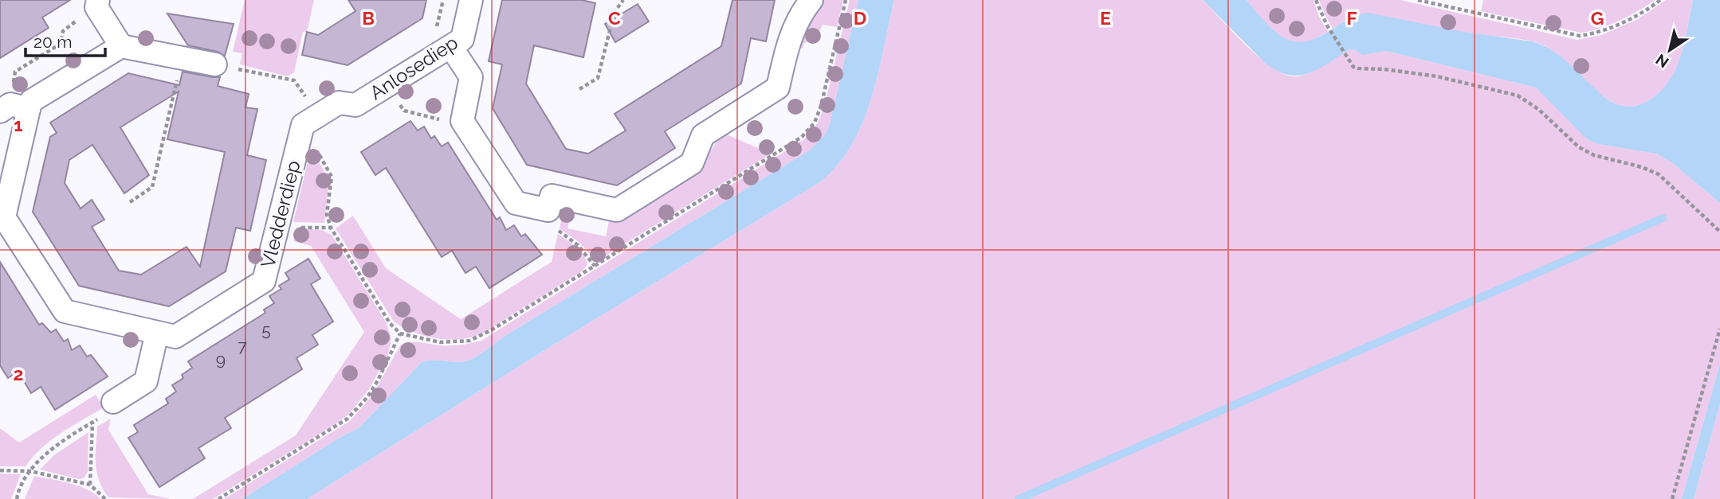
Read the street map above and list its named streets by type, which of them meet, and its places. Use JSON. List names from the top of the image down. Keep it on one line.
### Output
{"streets":{"street":["Anlosediep","Vledderdiep"]},"crossings":[["Anlosediep","Vledderdiep"]],"house_numbers":["5","7","9"],"scale_bar":"20 m","north":"bottom left","grid":{"columns":["B","C","D","E","F","G"],"rows":["1","2"]}}
